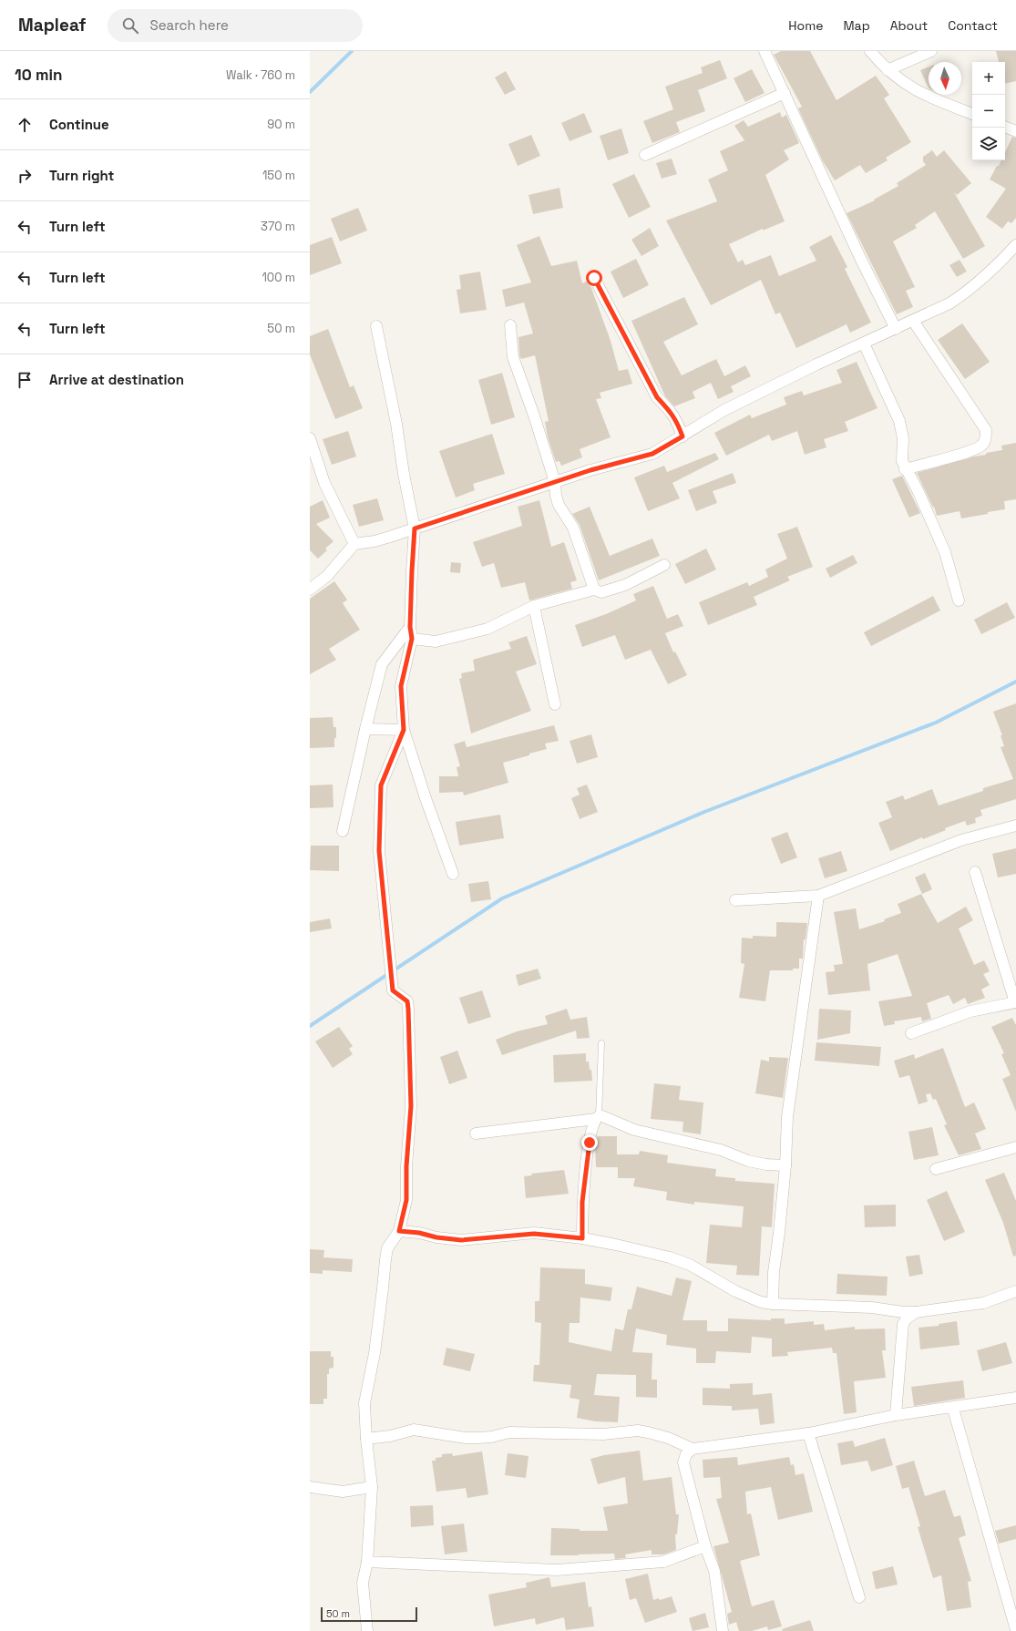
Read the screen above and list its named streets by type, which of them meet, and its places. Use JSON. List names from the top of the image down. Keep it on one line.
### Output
{"scale_bar":"50 m","north":"bottom","page":{"header":"Mapleaf","search":"Search here","nav":["Home","Map","About","Contact"],"heading":["10 min","Walk · 760 m"],"map_buttons":["+","−"],"list":[["Continue","90 m"],["Turn right","150 m"],["Turn left","370 m"],["Turn left","100 m"],["Turn left","50 m"],"Arrive at destination"],"scale":"50 m"}}
